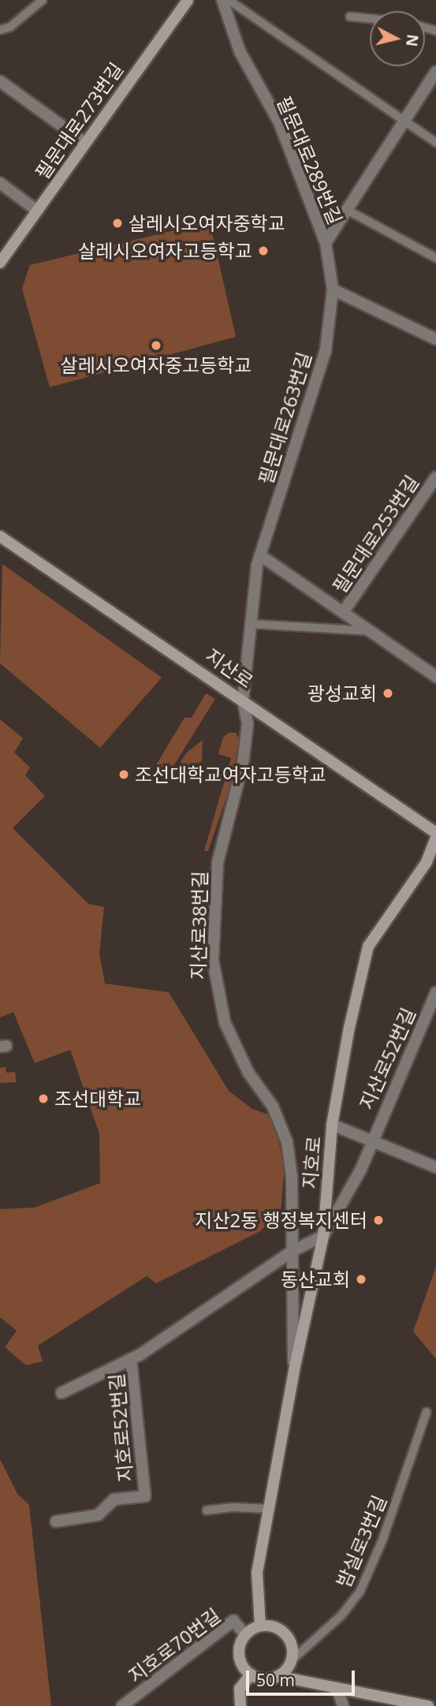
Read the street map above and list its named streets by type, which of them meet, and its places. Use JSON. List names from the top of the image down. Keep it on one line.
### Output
{"streets":{"street":["필문대로273번길","필문대로289번길","필문대로263번길","필문대로253번길","지산로","지산로38번길","지산로52번길","지호로","지호로52번길","지호로70번길"],"lane":["밤실로3번길"]},"crossings":[["필문대로289번길","필문대로263번길"],["필문대로263번길","지산로"],["필문대로263번길","지산로38번길"],["지산로","지산로38번길"],["지산로","지호로"],["지산로38번길","지호로"],["지산로38번길","지호로52번길"],["지산로52번길","지호로"],["지산로52번길","지호로52번길"],["지호로","지호로52번길"],["지호로","밤실로3번길"],["지호로","지호로70번길"],["밤실로3번길","지호로70번길"]],"places":["살레시오여자중학교","살레시오여자고등학교","살레시오여자중고등학교","광성교회","조선대학교여자고등학교","조선대학교","지산2동 행정복지센터","동산교회"],"scale_bar":"50 m","north":"right"}
